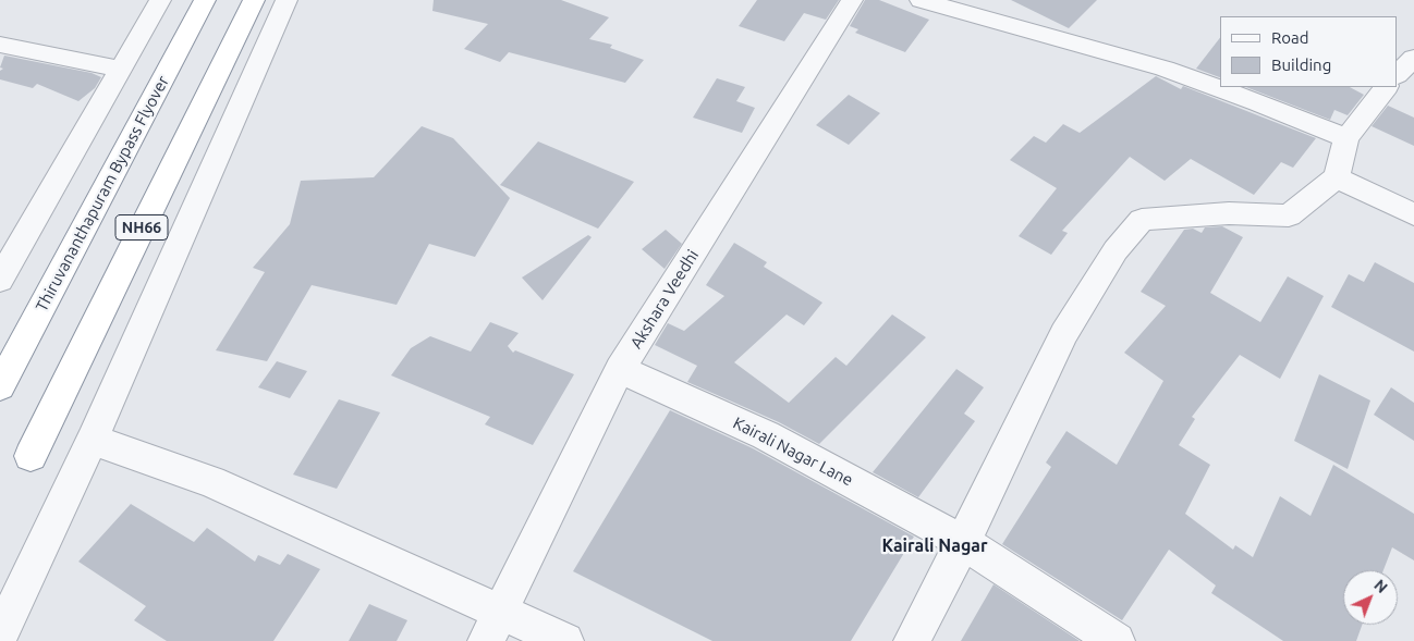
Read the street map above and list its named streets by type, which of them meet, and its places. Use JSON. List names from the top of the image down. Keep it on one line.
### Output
{"streets":{"highway":["Thiruvananthapuram Bypass Flyover","NH66"],"street":["Akshara Veedhi","Kairali Nagar Lane"]},"crossings":[["Akshara Veedhi","Kairali Nagar Lane"]],"districts":["Kairali Nagar"],"legend":["Road","Building"],"north":"top right"}
